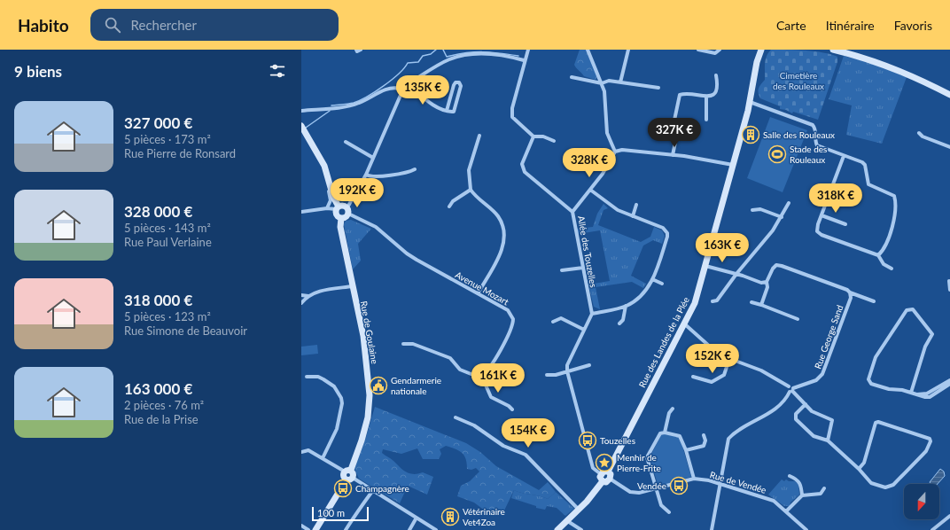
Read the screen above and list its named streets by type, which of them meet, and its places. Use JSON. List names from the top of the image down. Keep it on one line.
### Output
{"streets":{"street":["Allée des Touzelles","Avenue Mozart","Rue de Goulaine","Rue George Sand","Rue des Landes de la Plée","Rue de Vendée"]},"crossings":[["Avenue Mozart","Rue de Goulaine"],["Rue des Landes de la Plée","Rue de Vendée"]],"parks":["Cimetière des Rouleaux"],"places":{"building":["Salle des Rouleaux","Vétérinaire Vet4Zoa"],"sports":["Stade des Rouleaux"],"public building":["Gendarmerie nationale"],"bus stop":["Touzelles","Vendée","Champagnère"],"place":["Menhir de Pierre-Frite"]},"scale_bar":"100 m","north":"bottom","page":{"header":"Habito","search":"Rechercher","nav":["Carte","Itinéraire","Favoris"],"heading":"9 biens","price":["135K €","327K €","328K €","192K €","318K €","163K €","152K €","161K €","154K €"],"list":[{"name":"327 000 €","note":"5 pièces · 173 m² · Rue Pierre de Ronsard"},{"name":"328 000 €","note":"5 pièces · 143 m² · Rue Paul Verlaine"},{"name":"318 000 €","note":"5 pièces · 123 m² · Rue Simone de Beauvoir"},{"name":"163 000 €","note":"2 pièces · 76 m² · Rue de la Prise"}],"scale":"100 m"}}
